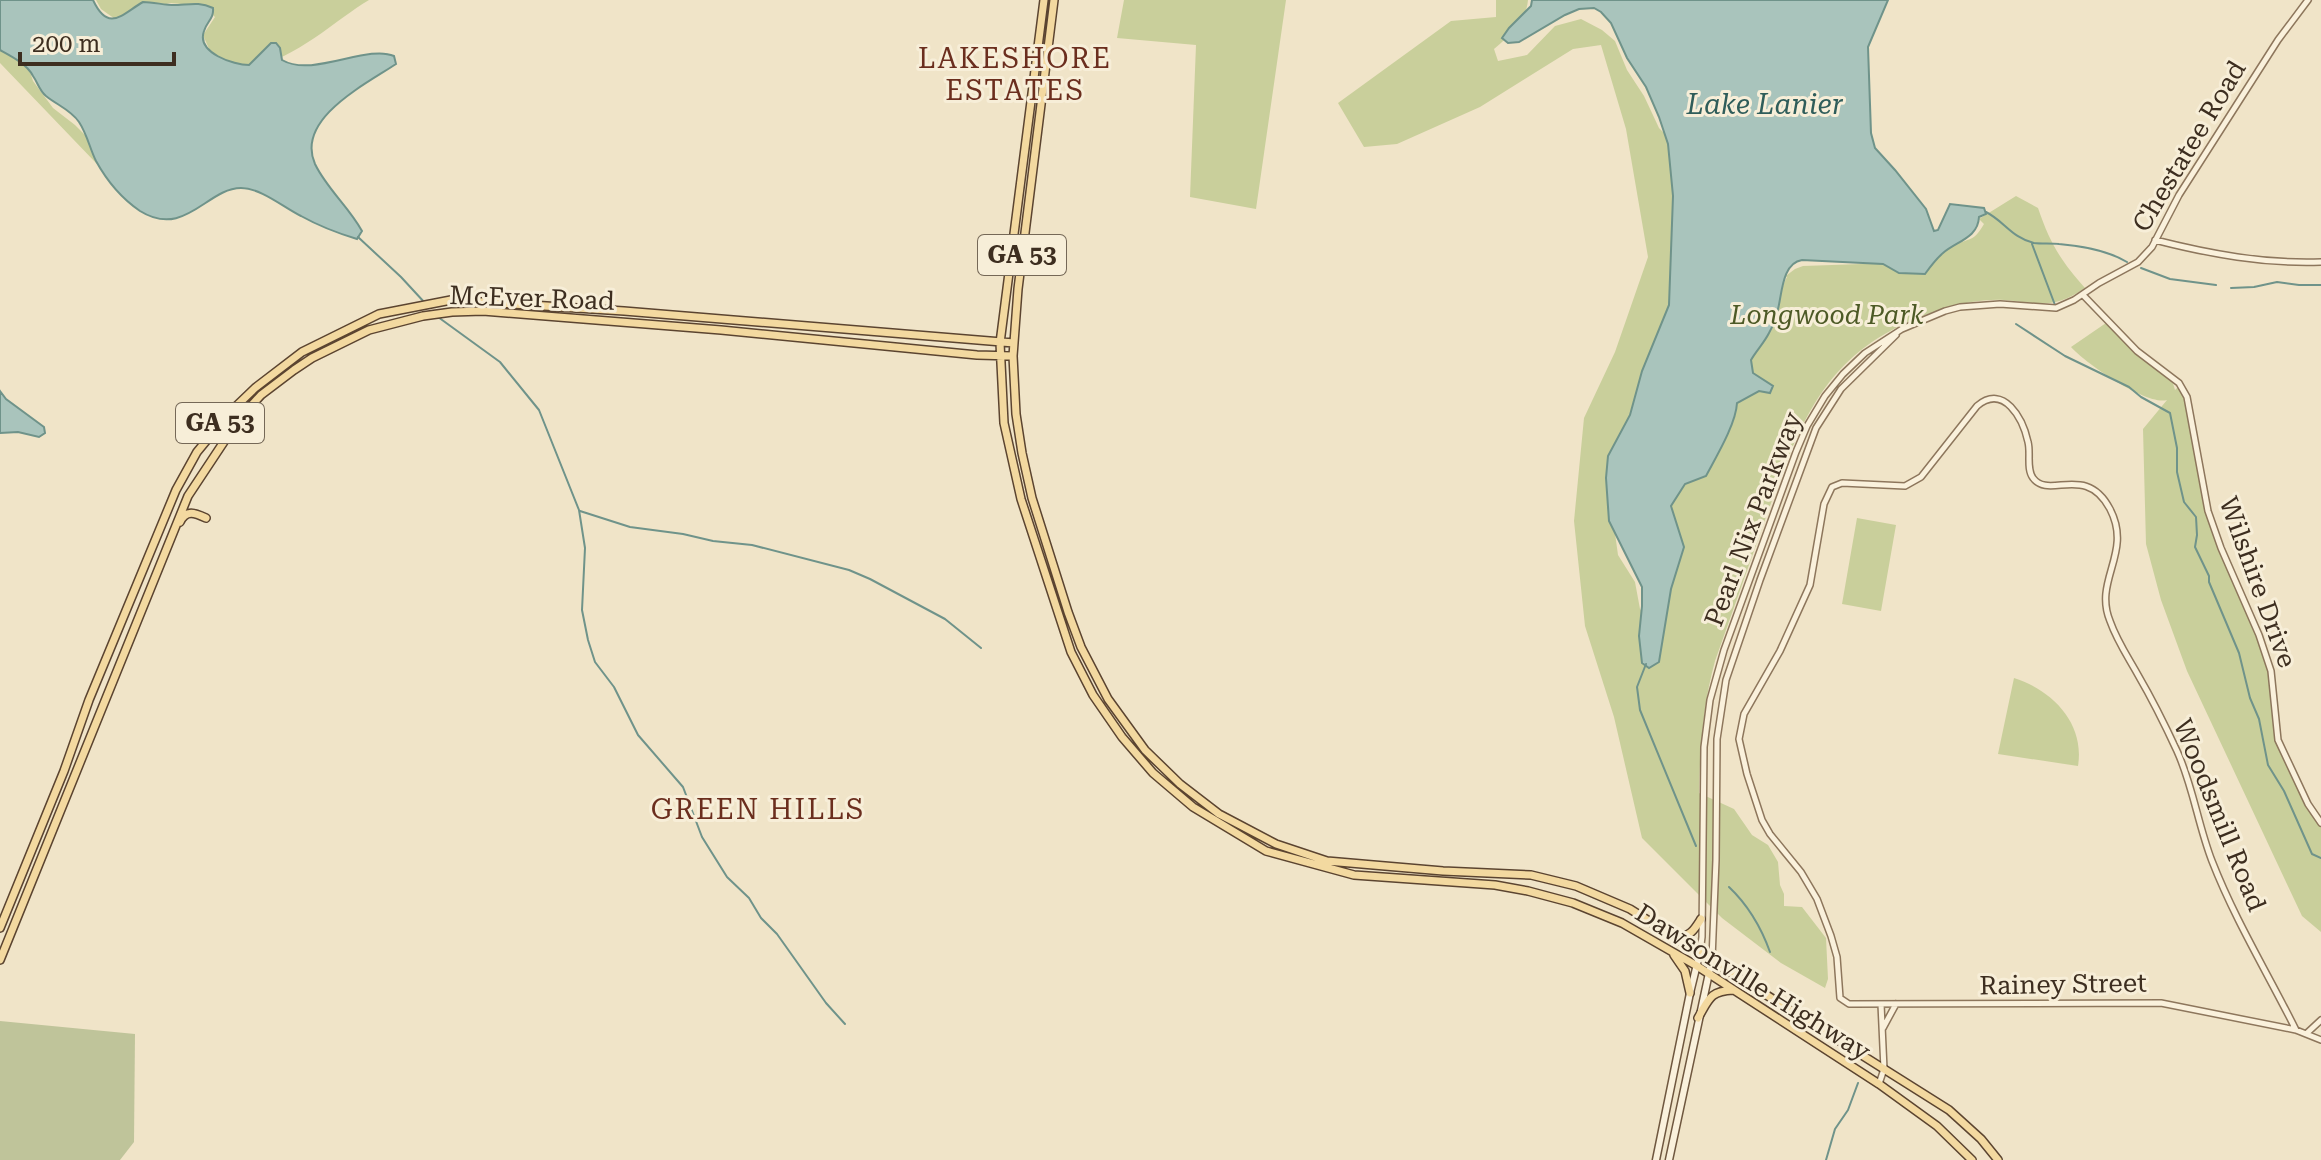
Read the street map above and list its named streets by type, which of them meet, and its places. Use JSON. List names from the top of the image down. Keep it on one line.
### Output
{"streets":{"main road":["GA 53","McEver Road","Pearl Nix Parkway","Dawsonville Highway"],"street":["Chestatee Road","Wilshire Drive","Woodsmill Road","Rainey Street"]},"crossings":[["Chestatee Road","Pearl Nix Parkway"],["Chestatee Road","Wilshire Drive"],["McEver Road","Dawsonville Highway"],["Pearl Nix Parkway","Dawsonville Highway"],["Woodsmill Road","Rainey Street"]],"districts":["LAKESHORE ESTATES","GREEN HILLS"],"water":["Lake Lanier"],"parks":["Longwood Park"],"scale_bar":"200 m"}
